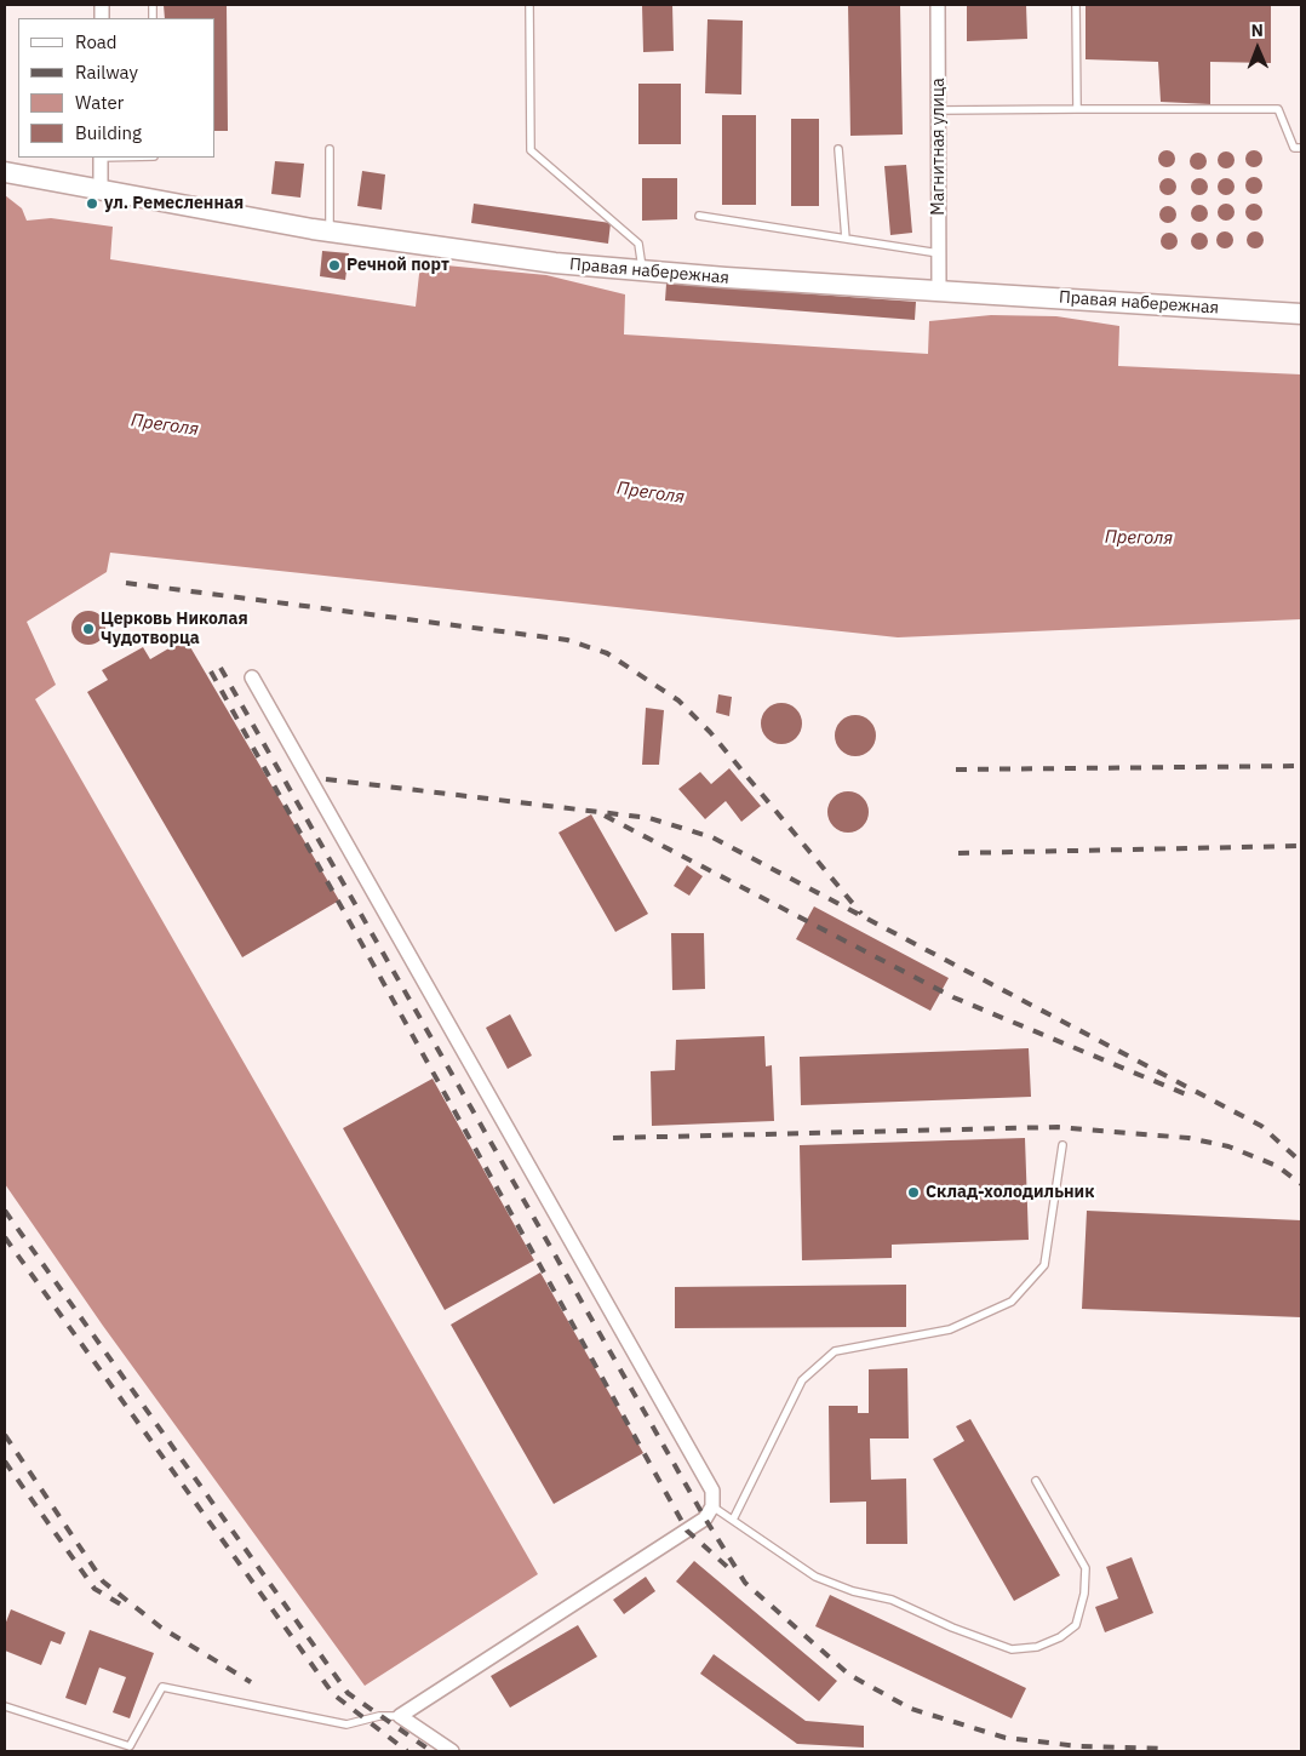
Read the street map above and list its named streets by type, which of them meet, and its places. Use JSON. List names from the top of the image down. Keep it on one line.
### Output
{"streets":{"main road":["Правая набережная"],"street":["Магнитная улица"]},"crossings":[["Магнитная улица","Правая набережная"]],"water":["Преголя"],"places":["ул. Ремесленная","Речной порт","Церковь Николая Чудотворца","Склад-холодильник"],"legend":["Road","Railway","Water","Building"],"north":"top"}
